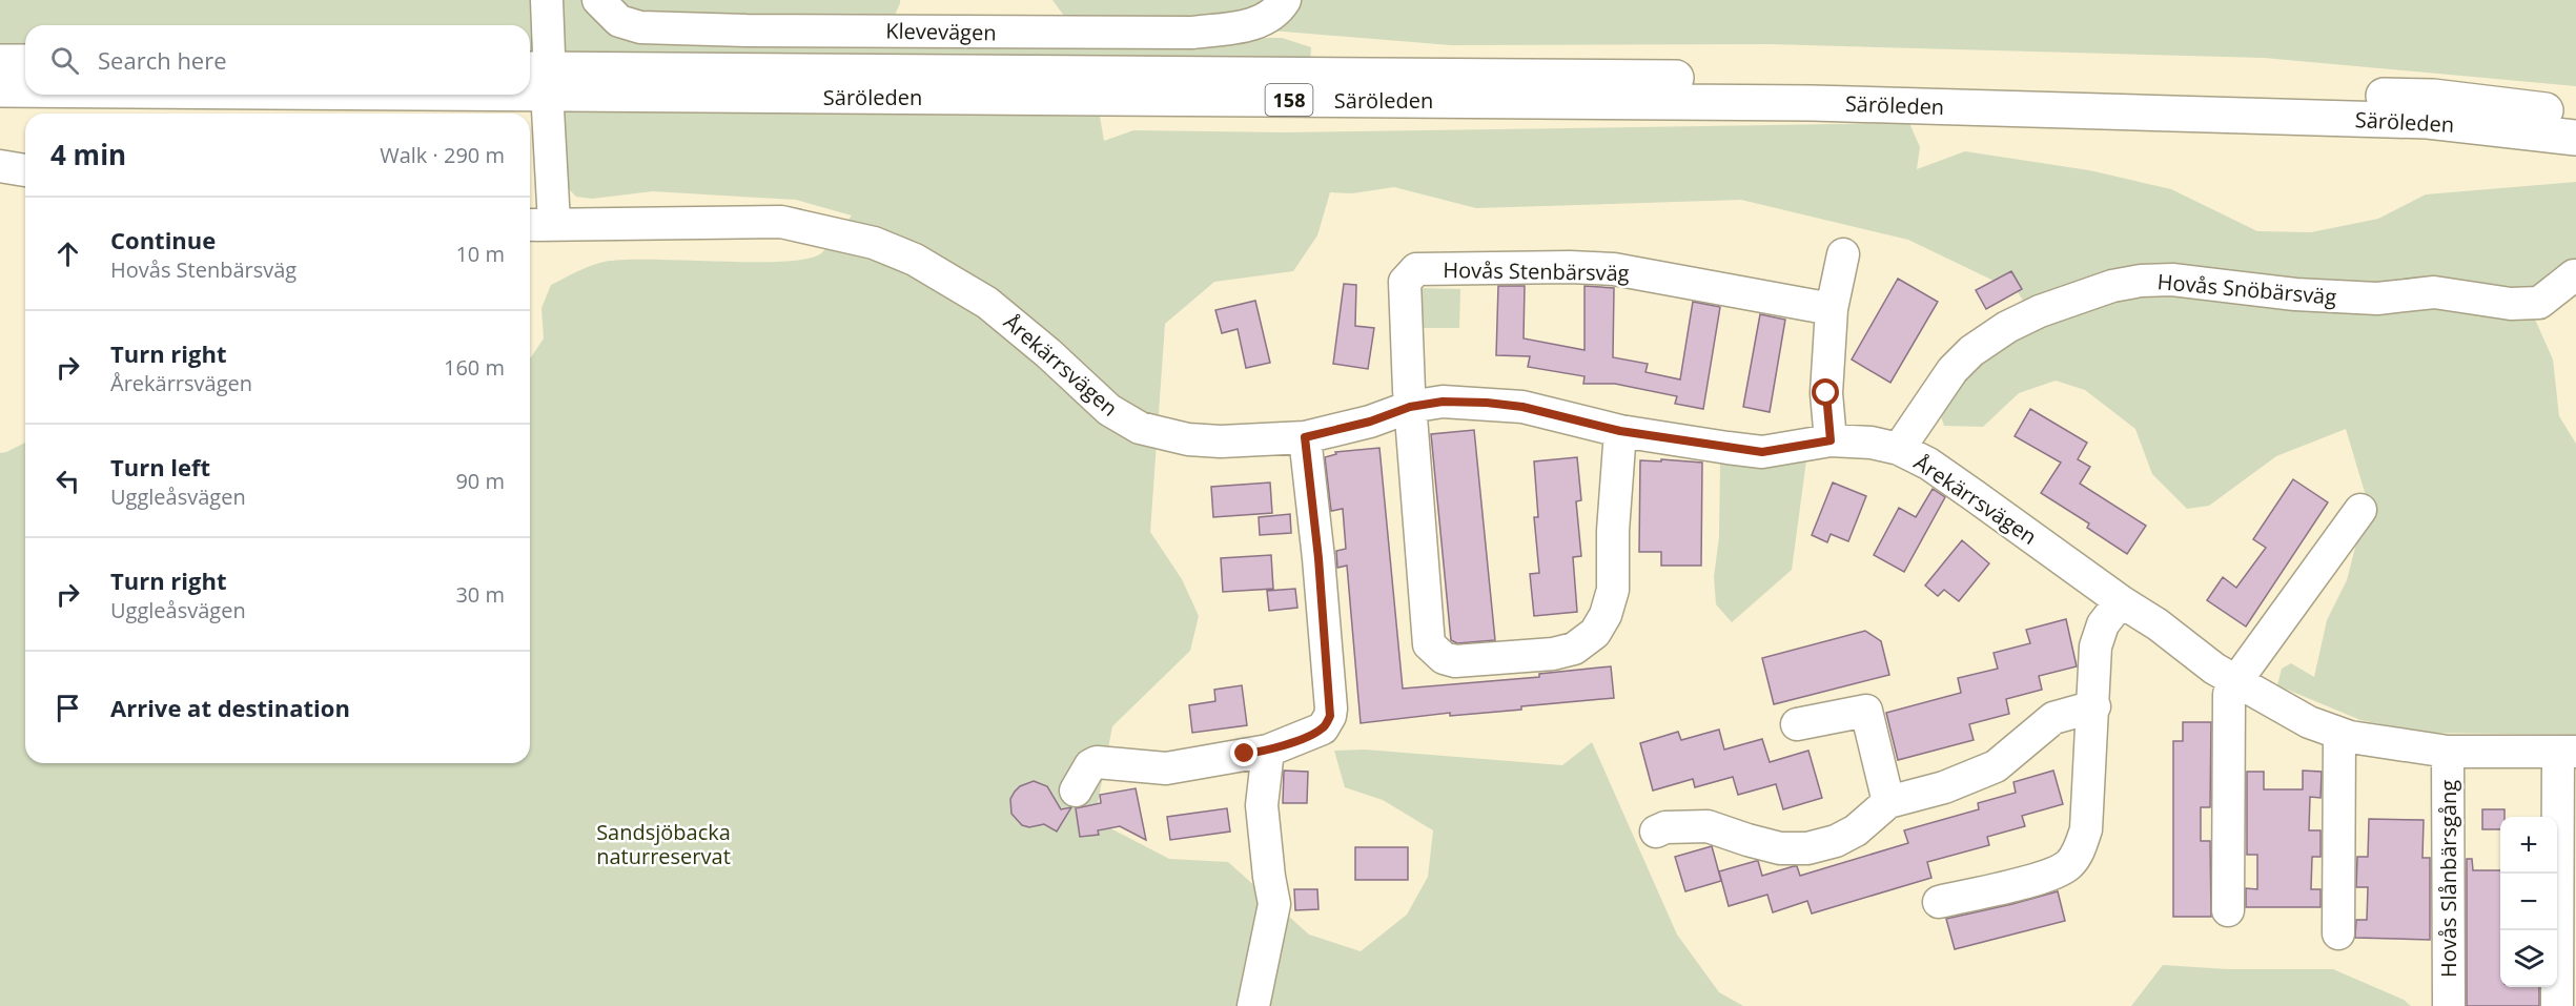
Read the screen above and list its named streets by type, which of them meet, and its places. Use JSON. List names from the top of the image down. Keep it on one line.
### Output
{"streets":{"main road":["Säröleden","158"],"street":["Klevevägen","Hovås Stenbärsväg","Hovås Snöbärsväg","Årekärrsvägen","Hovås Slånbärsgång"]},"crossings":[["Hovås Stenbärsväg","Årekärrsvägen"],["Hovås Snöbärsväg","Årekärrsvägen"],["Årekärrsvägen","Hovås Slånbärsgång"]],"parks":["Sandsjöbacka naturreservat"],"page":{"search":"Search here","heading":["4 min","Walk · 290 m"],"list":[["Continue","Hovås Stenbärsväg","10 m"],["Turn right","Årekärrsvägen","160 m"],["Turn left","Uggleåsvägen","90 m"],["Turn right","Uggleåsvägen","30 m"],"Arrive at destination"],"map_buttons":["+","−"]}}
